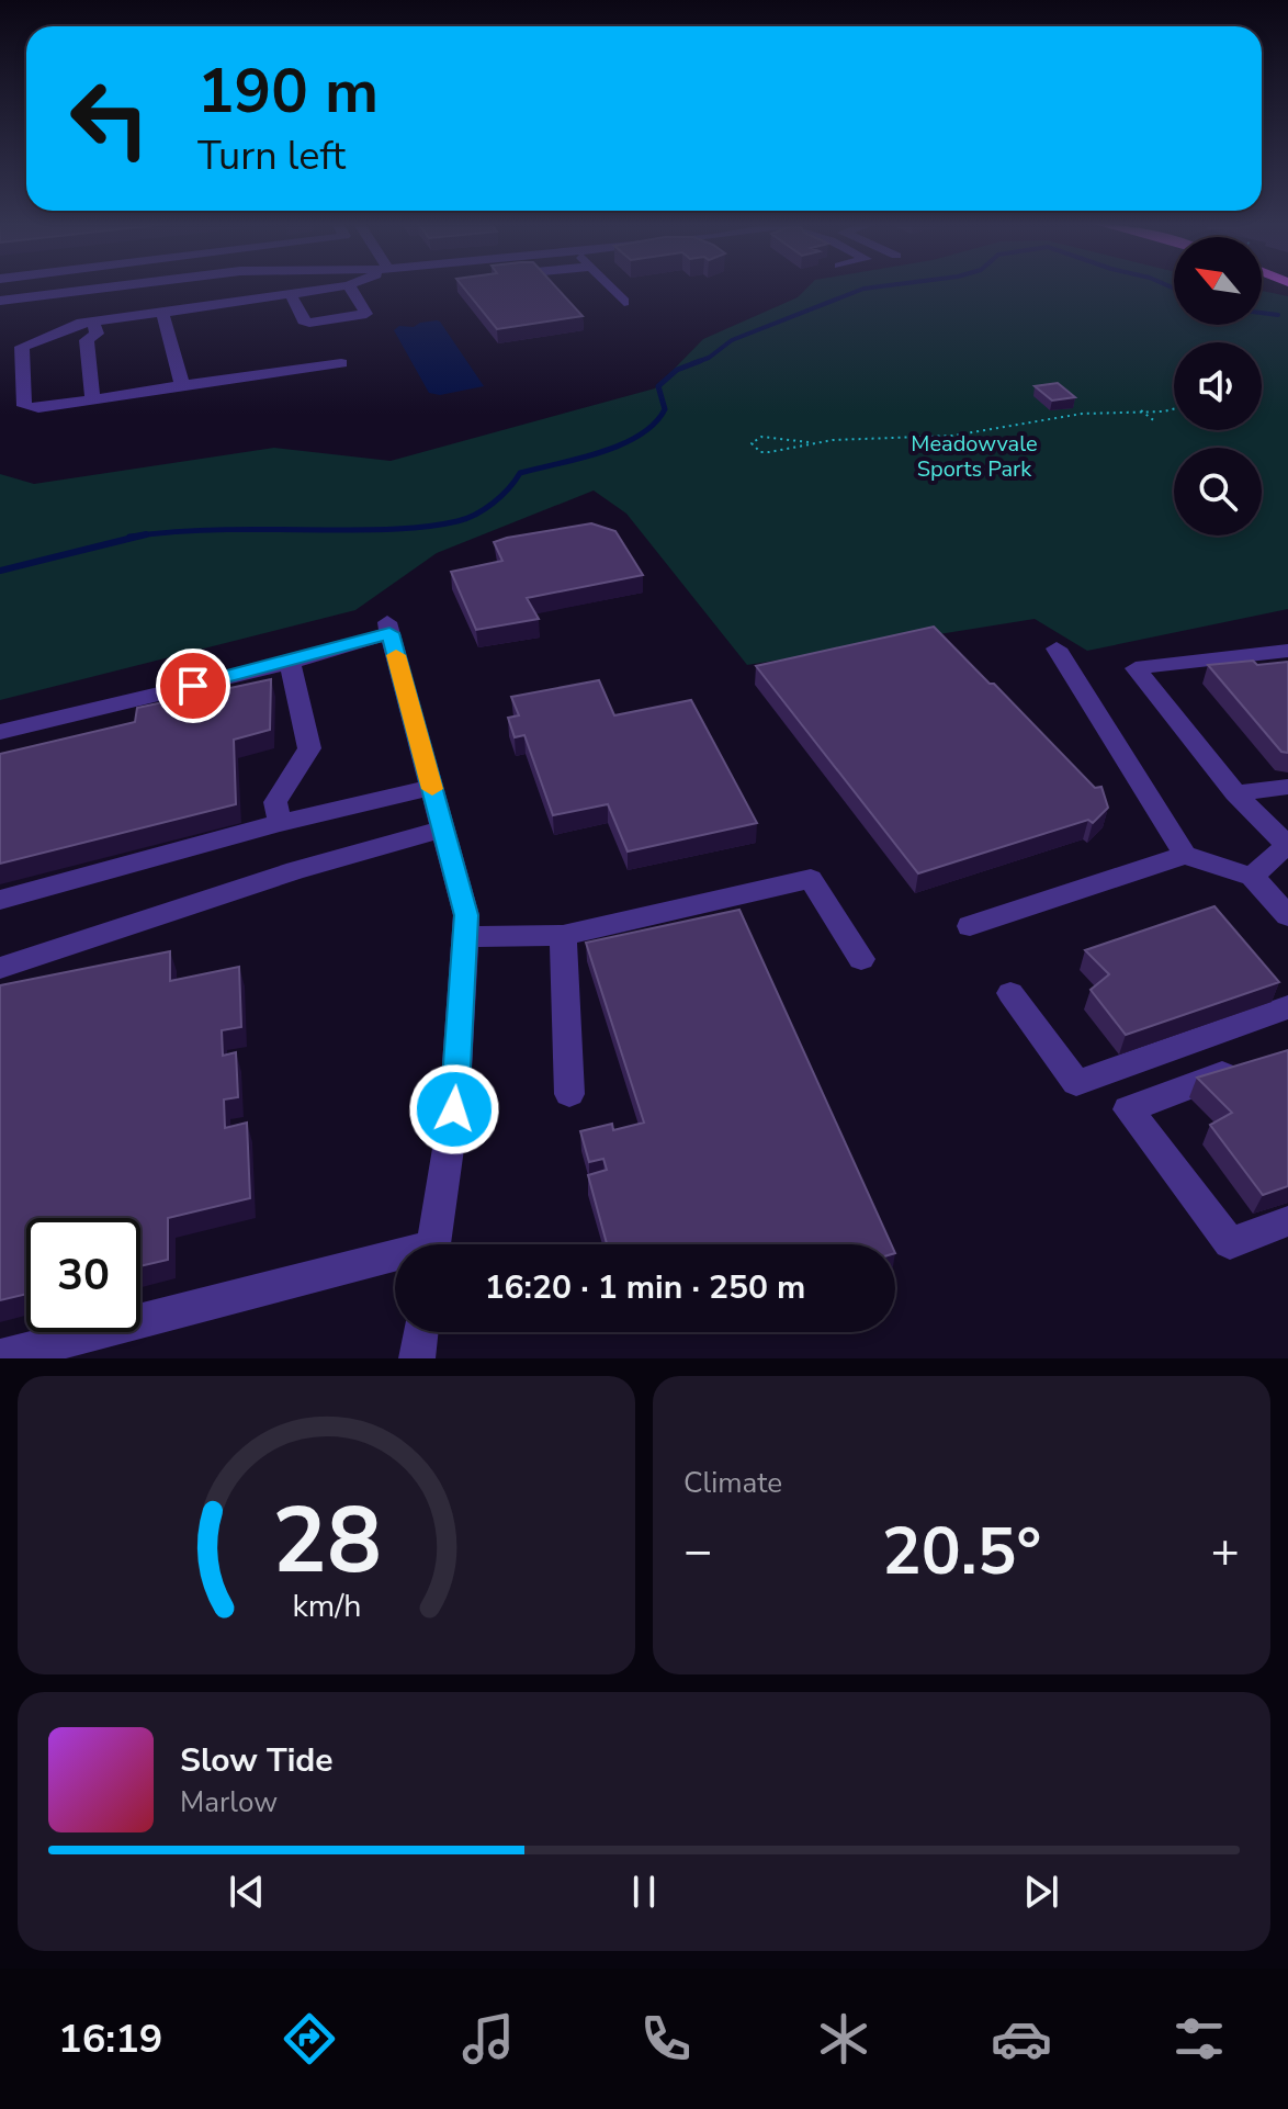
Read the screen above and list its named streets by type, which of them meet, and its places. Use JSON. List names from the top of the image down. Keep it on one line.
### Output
{"parks":["Meadowvale Sports Park"],"north":"top left","page":{"turn":["190 m","Turn left"],"limit":"30","trip":"16:20 · 1 min · 250 m","tile":"Climate","heat":["−","20.5°","+"],"song":["Slow Tide","Marlow"],"tabs":"16:19","gauge":["28","km/h"]}}
